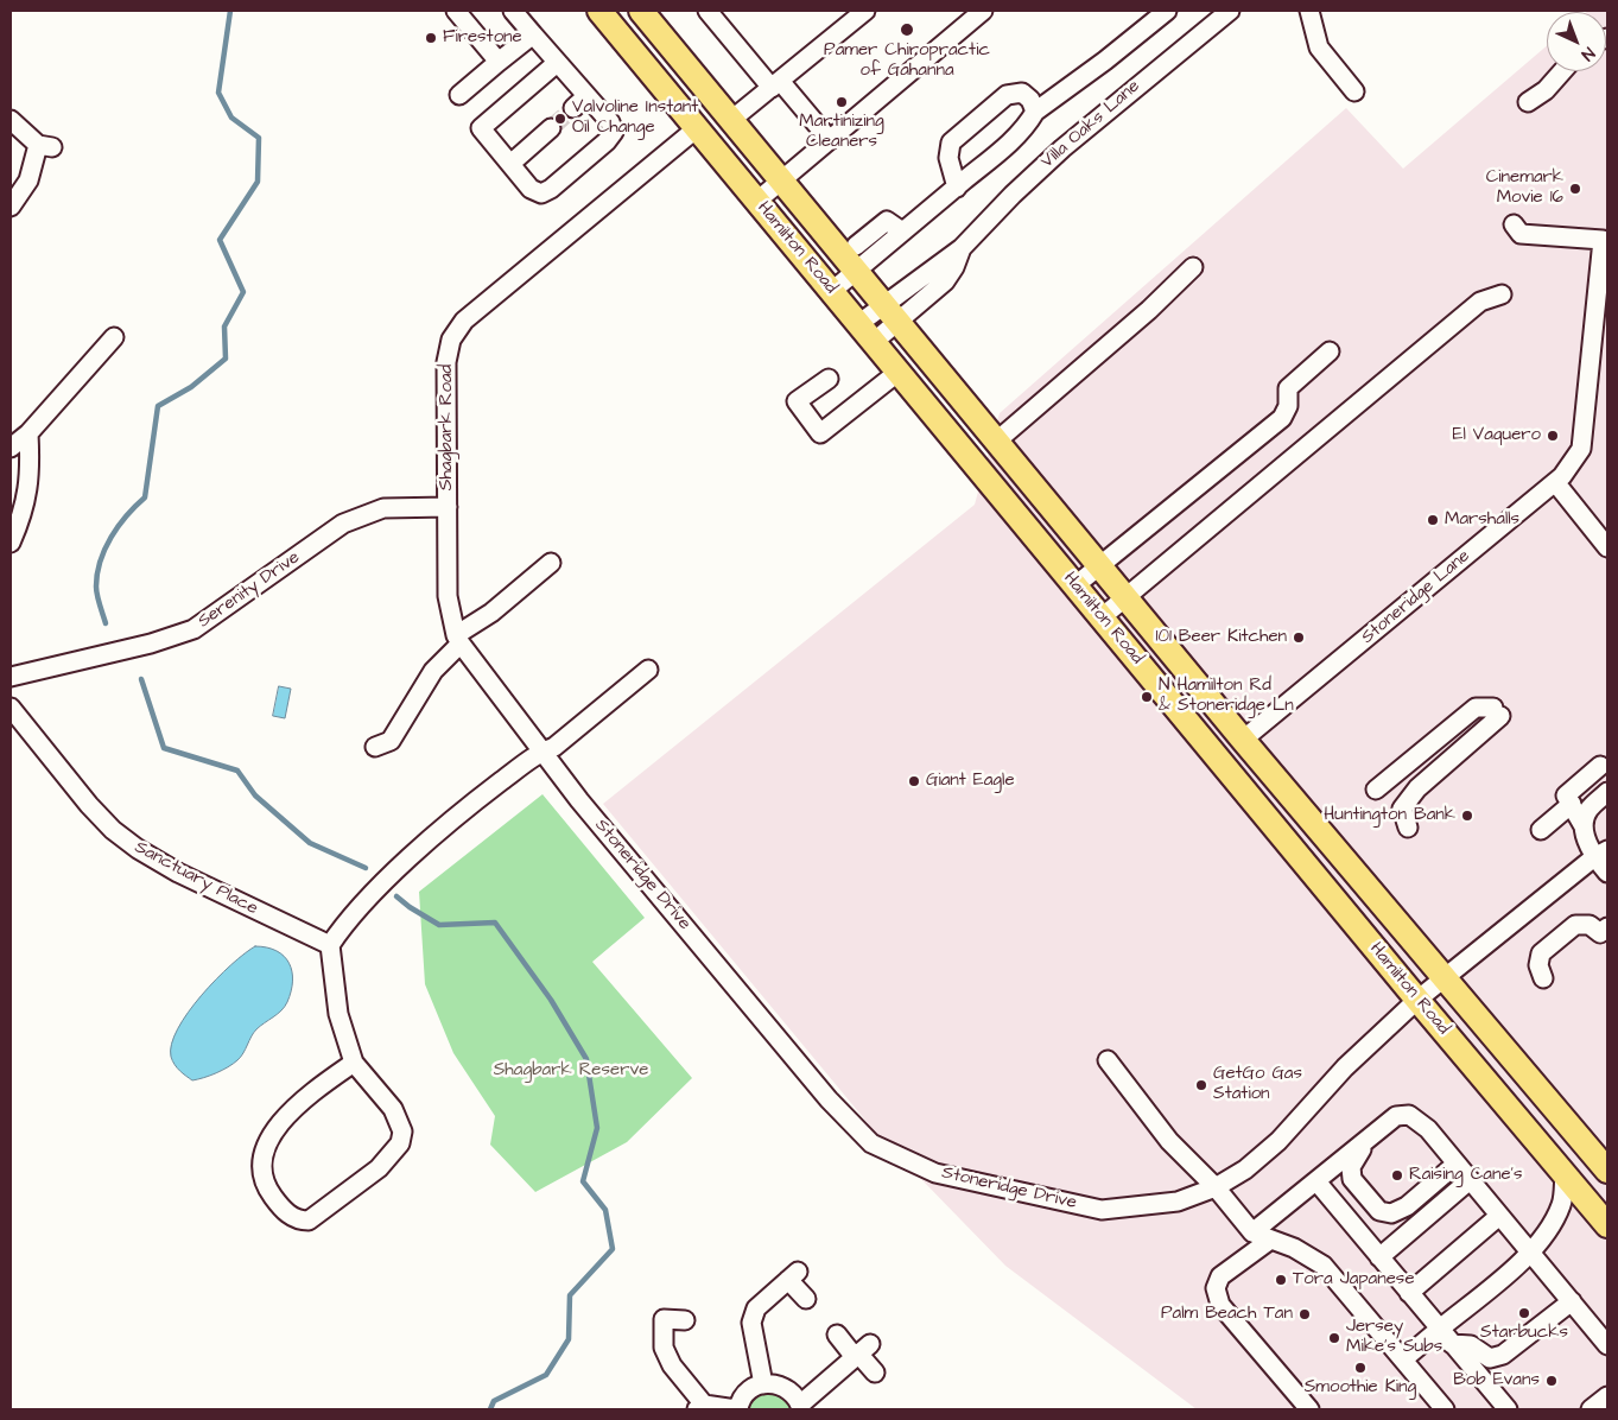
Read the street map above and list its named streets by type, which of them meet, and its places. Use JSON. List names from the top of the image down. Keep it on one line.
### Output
{"streets":{"main road":["Hamilton Road"],"street":["Villa Oaks Lane","Shagbark Road","Serenity Drive","Stoneridge Lane","Stoneridge Drive","Sanctuary Place"]},"crossings":[["Villa Oaks Lane","Hamilton Road"],["Hamilton Road","Shagbark Road"],["Hamilton Road","Stoneridge Lane"],["Hamilton Road","Stoneridge Drive"],["Shagbark Road","Serenity Drive"],["Shagbark Road","Stoneridge Drive"]],"parks":["Shagbark Reserve"],"places":["Pamer Chiropractic of Gahanna","Firestone","Martinizing Cleaners","Valvoline Instant Oil Change","Cinemark Movie 16","El Vaquero","Marshalls","101 Beer Kitchen","N Hamilton Rd & Stoneridge Ln","Giant Eagle","Huntington Bank","GetGo Gas Station","Raising Cane's","Tora Japanese","Starbucks","Palm Beach Tan","Jersey Mike's Subs","Smoothie King","Bob Evans"],"north":"bottom right"}
